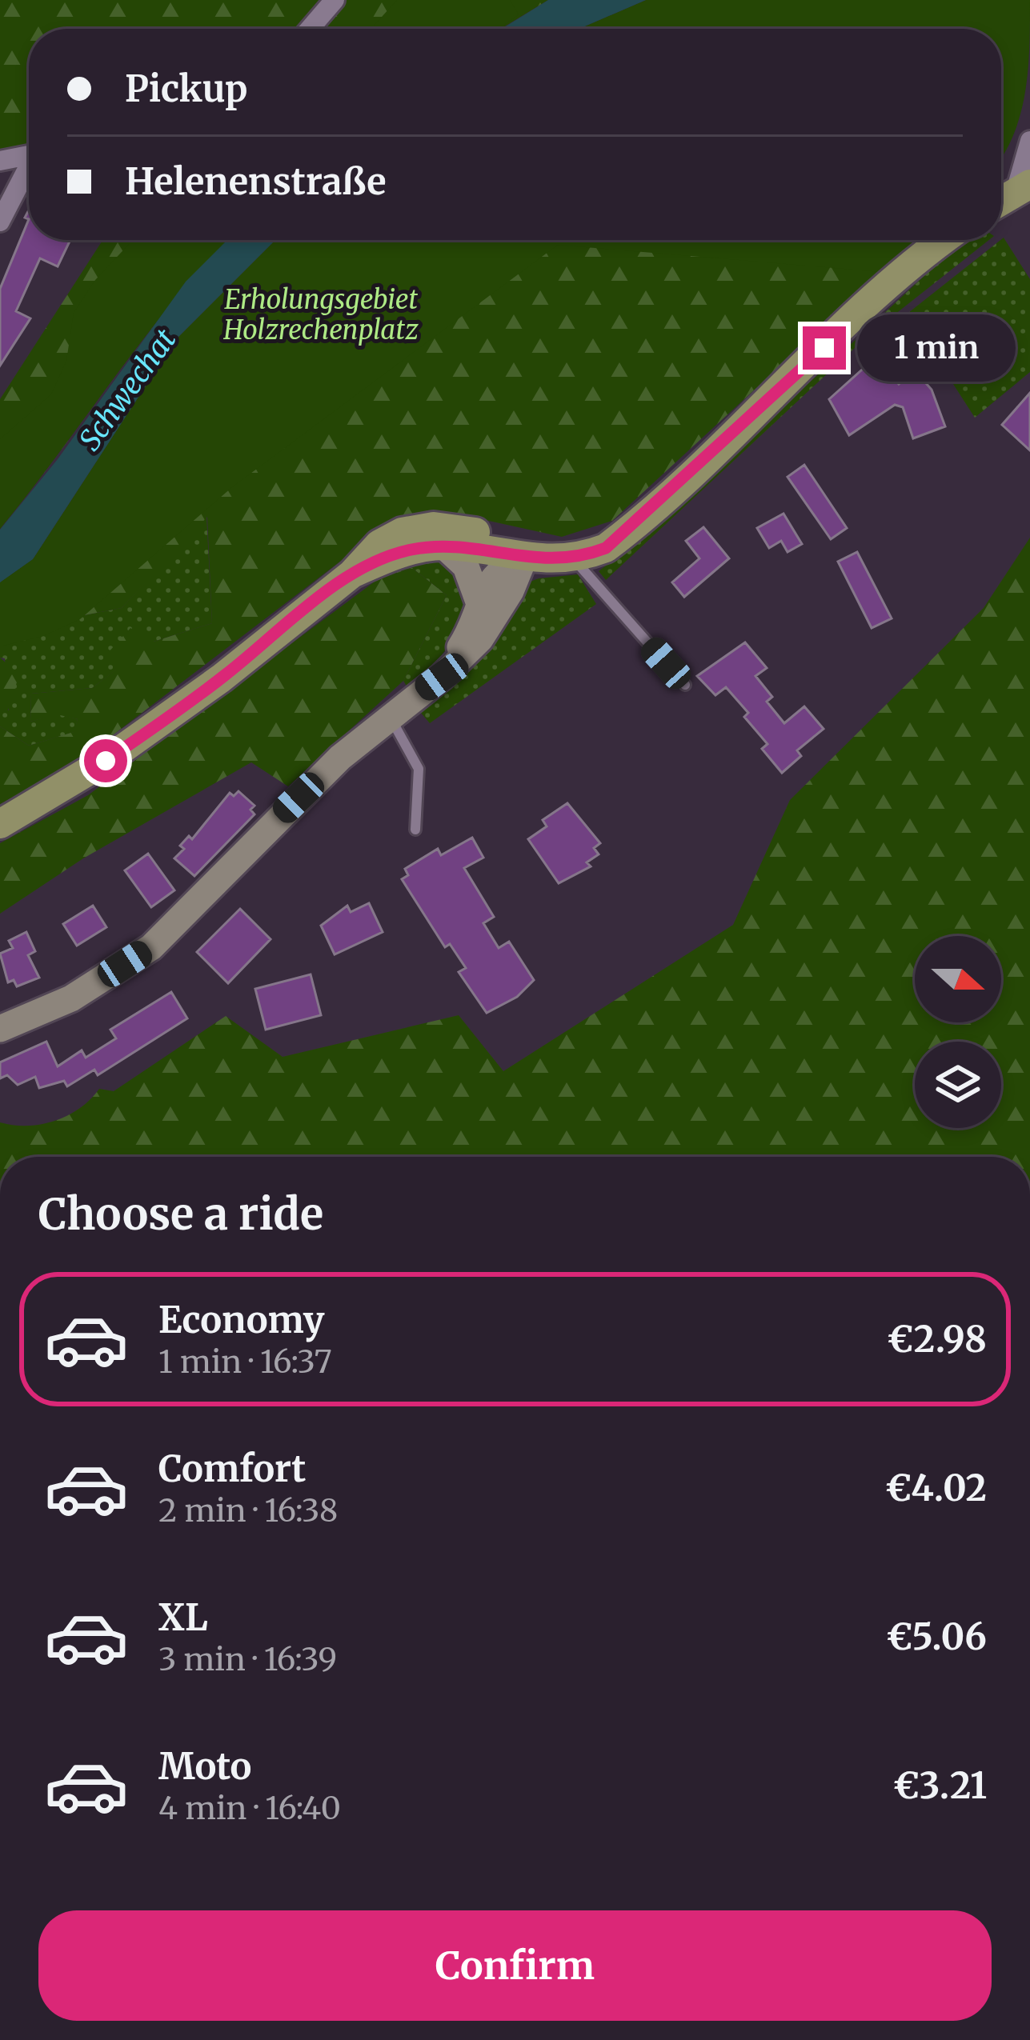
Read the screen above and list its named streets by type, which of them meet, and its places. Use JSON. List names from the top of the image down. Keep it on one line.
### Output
{"water":["Schwechat"],"parks":["Erholungsgebiet Holzrechenplatz"],"north":"right","page":{"banner":["Pickup","Helenenstraße"],"bubble":"1 min","heading":"Choose a ride","list":[{"name":"Economy","note":"1 min · 16:37","value":"€2.98"},{"name":"Comfort","note":"2 min · 16:38","value":"€4.02"},{"name":"XL","note":"3 min · 16:39","value":"€5.06"},{"name":"Moto","note":"4 min · 16:40","value":"€3.21"}],"buttons":"Confirm"}}
